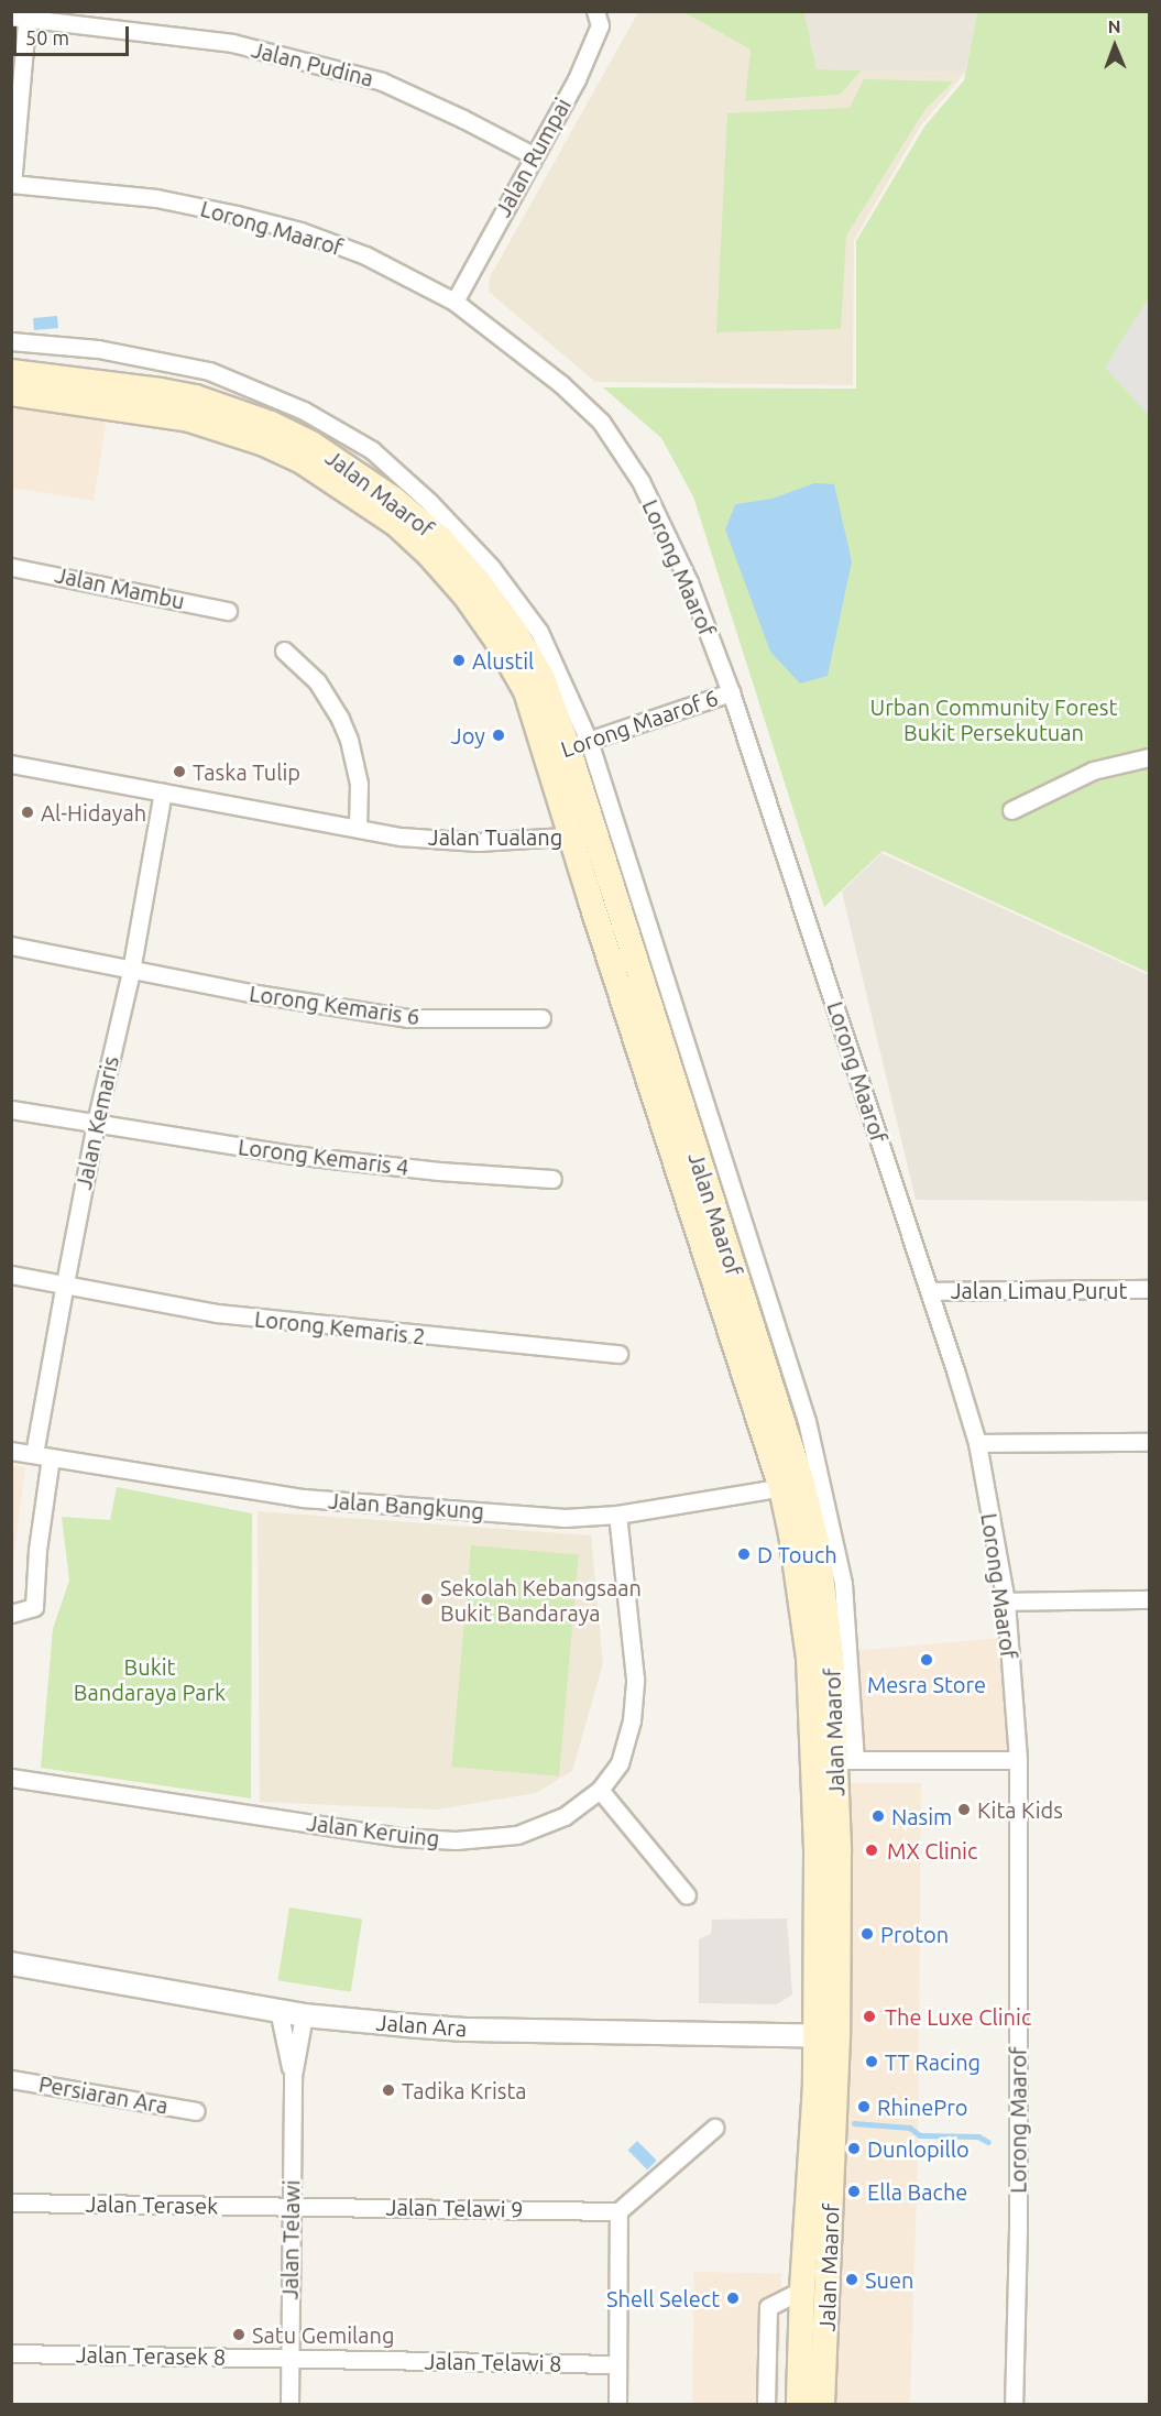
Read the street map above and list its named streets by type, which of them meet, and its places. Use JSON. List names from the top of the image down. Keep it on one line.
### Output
{"streets":{"main road":["Jalan Maarof"],"street":["Jalan Pudina","Jalan Rumpai","Lorong Maarof","Jalan Mambu","Lorong Maarof 6","Jalan Tualang","Lorong Kemaris 6","Jalan Kemaris","Lorong Kemaris 4","Jalan Limau Purut","Lorong Kemaris 2","Jalan Bangkung","Jalan Keruing","Jalan Ara","Persiaran Ara","Jalan Terasek","Jalan Telawi 9","Jalan Telawi","Jalan Terasek 8","Jalan Telawi 8"]},"crossings":[["Jalan Pudina","Jalan Rumpai"],["Jalan Rumpai","Lorong Maarof"],["Lorong Maarof","Lorong Maarof 6"],["Lorong Maarof","Jalan Limau Purut"],["Jalan Maarof","Lorong Maarof 6"],["Jalan Maarof","Jalan Tualang"],["Jalan Maarof","Jalan Bangkung"],["Jalan Maarof","Jalan Ara"],["Jalan Tualang","Jalan Kemaris"],["Lorong Kemaris 6","Jalan Kemaris"],["Jalan Kemaris","Lorong Kemaris 4"],["Jalan Kemaris","Lorong Kemaris 2"],["Jalan Kemaris","Jalan Bangkung"],["Jalan Bangkung","Jalan Keruing"],["Jalan Ara","Jalan Telawi"],["Jalan Terasek","Jalan Telawi 9"],["Jalan Terasek","Jalan Telawi"],["Jalan Telawi 9","Jalan Telawi"],["Jalan Telawi","Jalan Terasek 8"],["Jalan Telawi","Jalan Telawi 8"],["Jalan Terasek 8","Jalan Telawi 8"]],"parks":["Urban Community Forest Bukit Persekutuan","Bukit Bandaraya Park"],"places":["Alustil","Joy","Taska Tulip","Al-Hidayah","D Touch","Sekolah Kebangsaan Bukit Bandaraya","Mesra Store","Kita Kids","Nasim","MX Clinic","Proton","The Luxe Clinic","TT Racing","Tadika Krista","RhinePro","Dunlopillo","Ella Bache","Suen","Shell Select","Satu Gemilang"],"scale_bar":"50 m","north":"top"}
